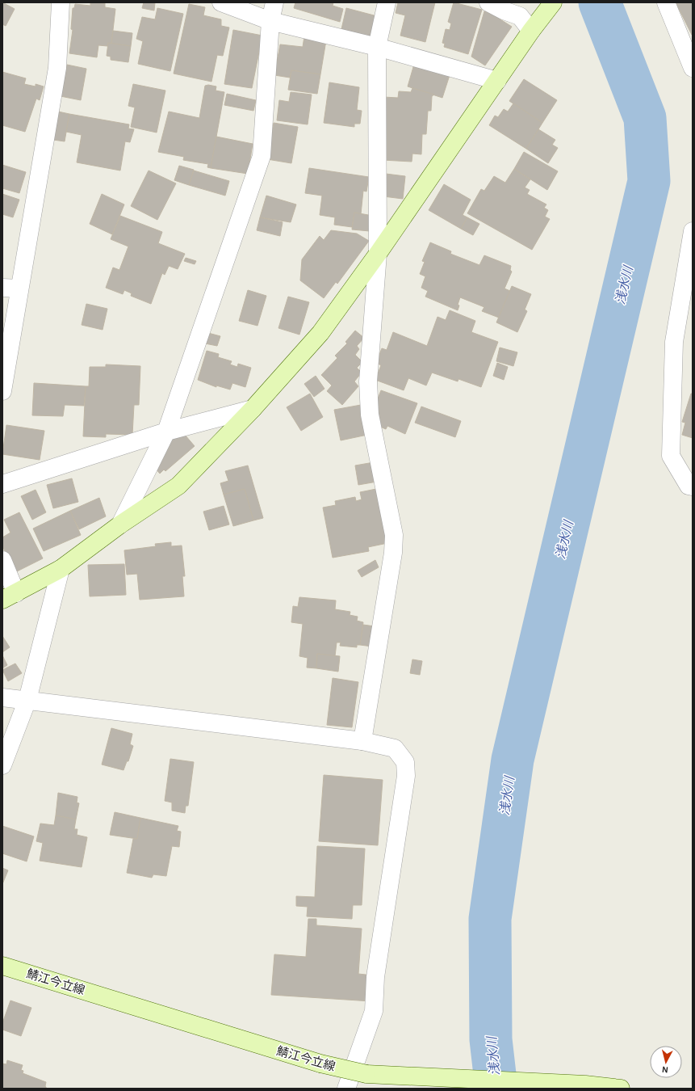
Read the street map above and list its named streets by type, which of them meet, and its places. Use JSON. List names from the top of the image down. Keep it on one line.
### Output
{"streets":{"street":["鯖江今立線"]},"water":["浅水川"],"north":"bottom"}
